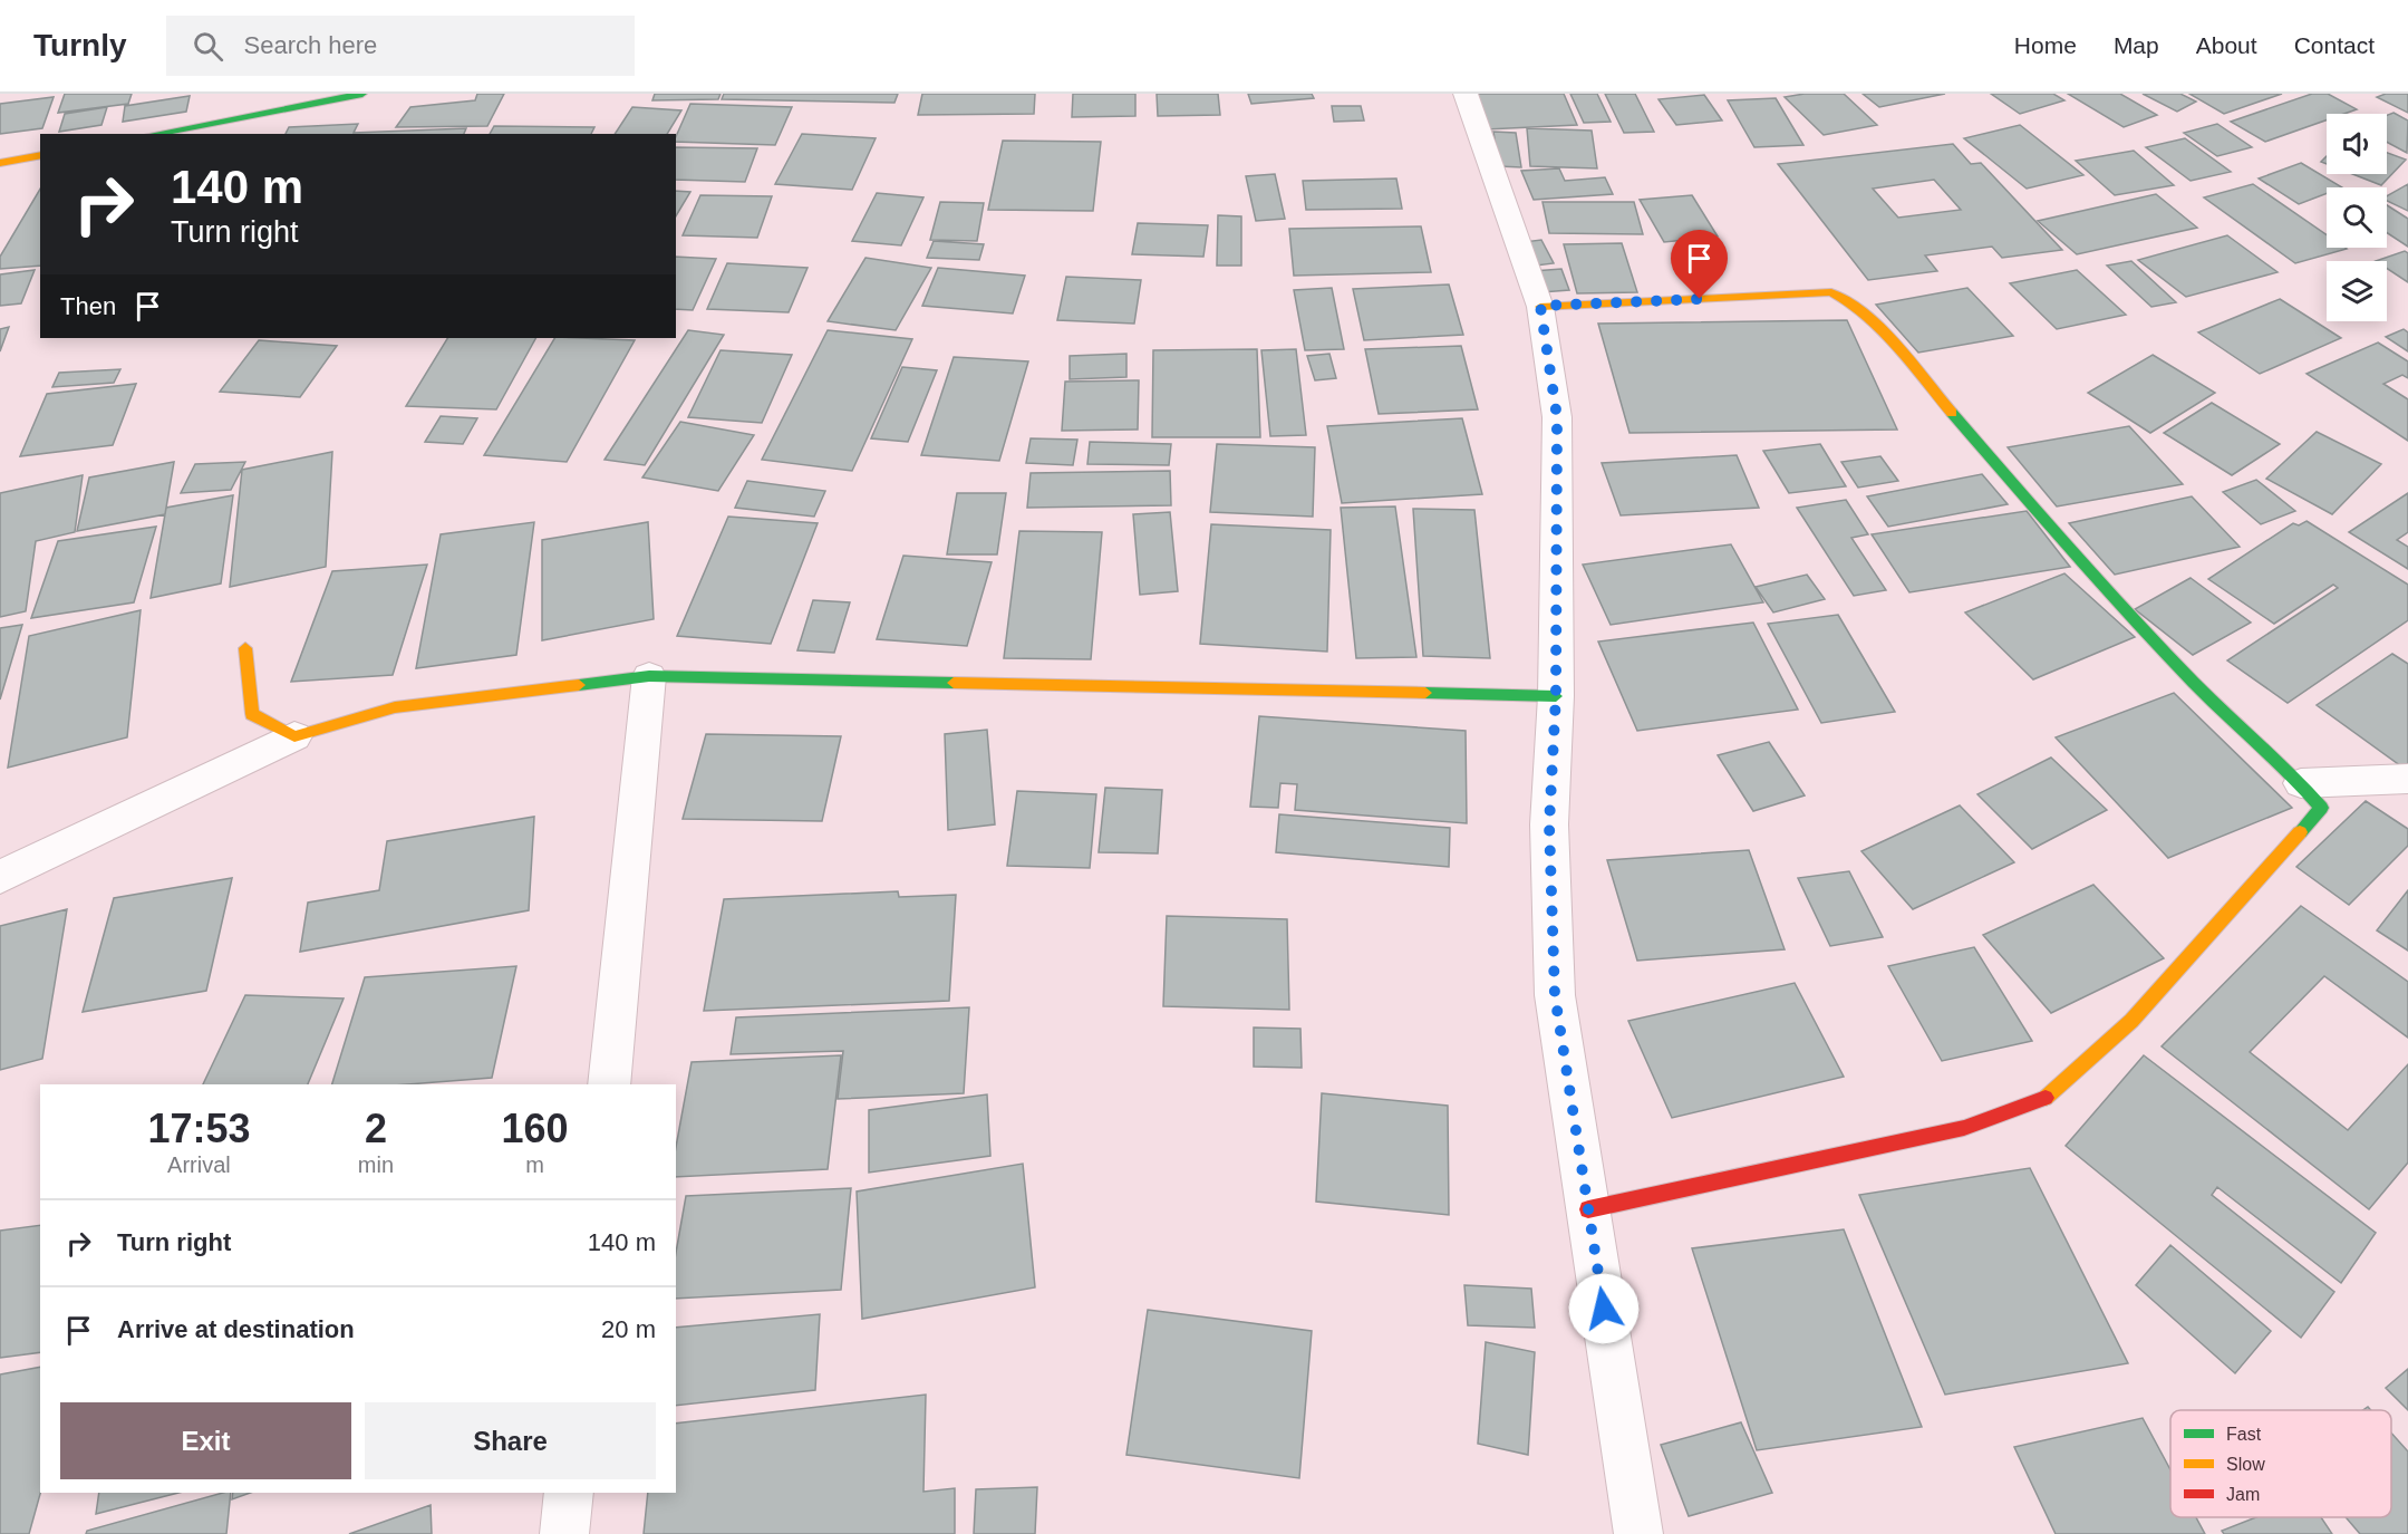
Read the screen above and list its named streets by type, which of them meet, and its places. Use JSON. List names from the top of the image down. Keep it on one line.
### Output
{"legend":["Fast","Slow","Jam"],"page":{"header":"Turnly","search":"Search here","nav":["Home","Map","About","Contact"],"turn":["140 m","Turn right"],"then":"Then","eta":["17:53","Arrival","2","min","160","m"],"list":[{"name":"Turn right","value":"140 m"},{"name":"Arrive at destination","value":"20 m"}],"buttons":["Exit","Share"]}}
